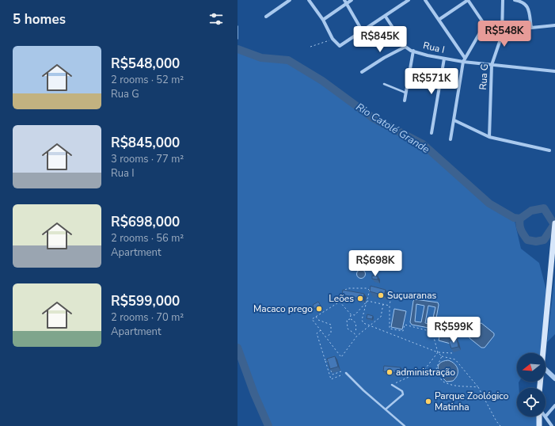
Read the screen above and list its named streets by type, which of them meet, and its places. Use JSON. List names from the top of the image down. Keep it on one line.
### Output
{"streets":{"street":["Rua I","Rua G"]},"crossings":[["Rua I","Rua G"]],"water":["Rio Catolé Grande"],"places":["Suçuaranas","Leões","Macaco prego","administração","Parque Zoológico Matinha"],"north":"left","page":{"heading":"5 homes","price":["R$548K","R$845K","R$571K","R$698K","R$599K"],"list":[{"name":"R$548,000","note":"2 rooms · 52 m² · Rua G"},{"name":"R$845,000","note":"3 rooms · 77 m² · Rua I"},{"name":"R$698,000","note":"2 rooms · 56 m² · Apartment"},{"name":"R$599,000","note":"2 rooms · 70 m² · Apartment"}]}}
